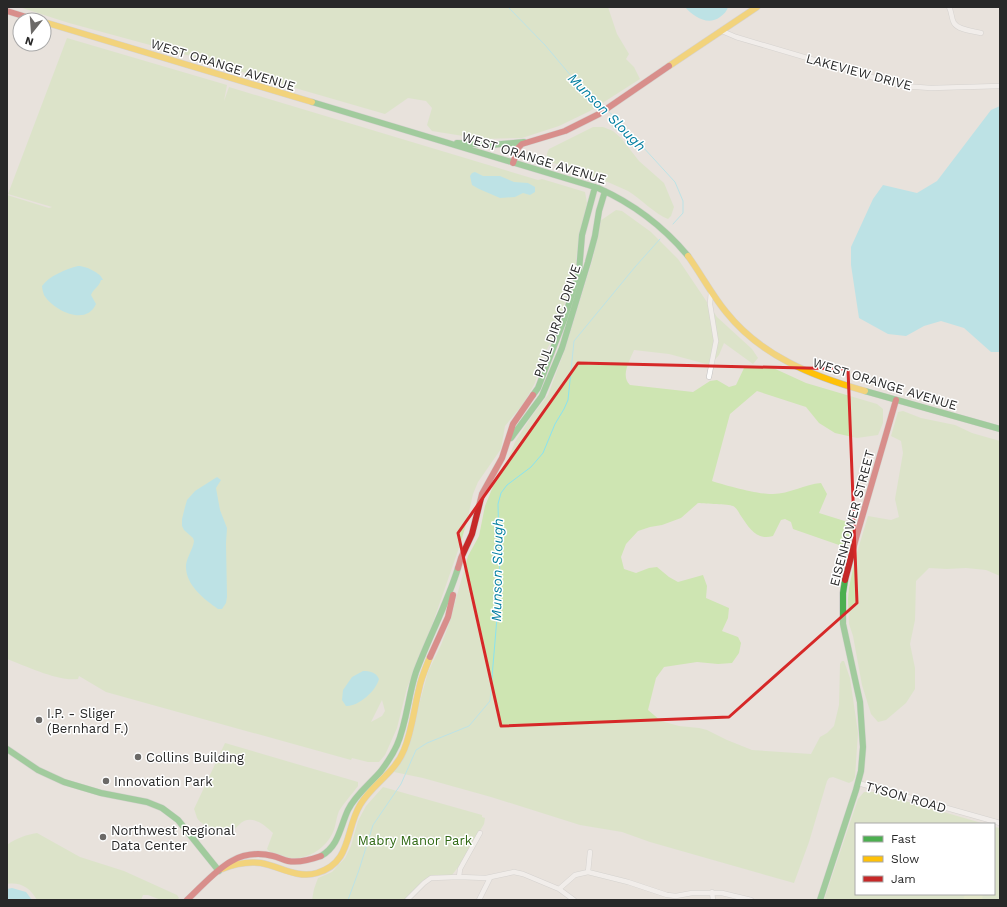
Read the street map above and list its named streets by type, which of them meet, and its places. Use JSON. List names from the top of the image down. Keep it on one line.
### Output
{"streets":{"street":["WEST ORANGE AVENUE","LAKEVIEW DRIVE","PAUL DIRAC DRIVE","EISENHOWER STREET","TYSON ROAD"]},"crossings":[["WEST ORANGE AVENUE","PAUL DIRAC DRIVE"],["WEST ORANGE AVENUE","EISENHOWER STREET"],["EISENHOWER STREET","TYSON ROAD"]],"water":["Munson Slough"],"parks":["Mabry Manor Park"],"places":["I.P. - Sliger (Bernhard F.)","Collins Building","Innovation Park","Northwest Regional Data Center"],"legend":["Fast","Slow","Jam"],"north":"bottom"}
